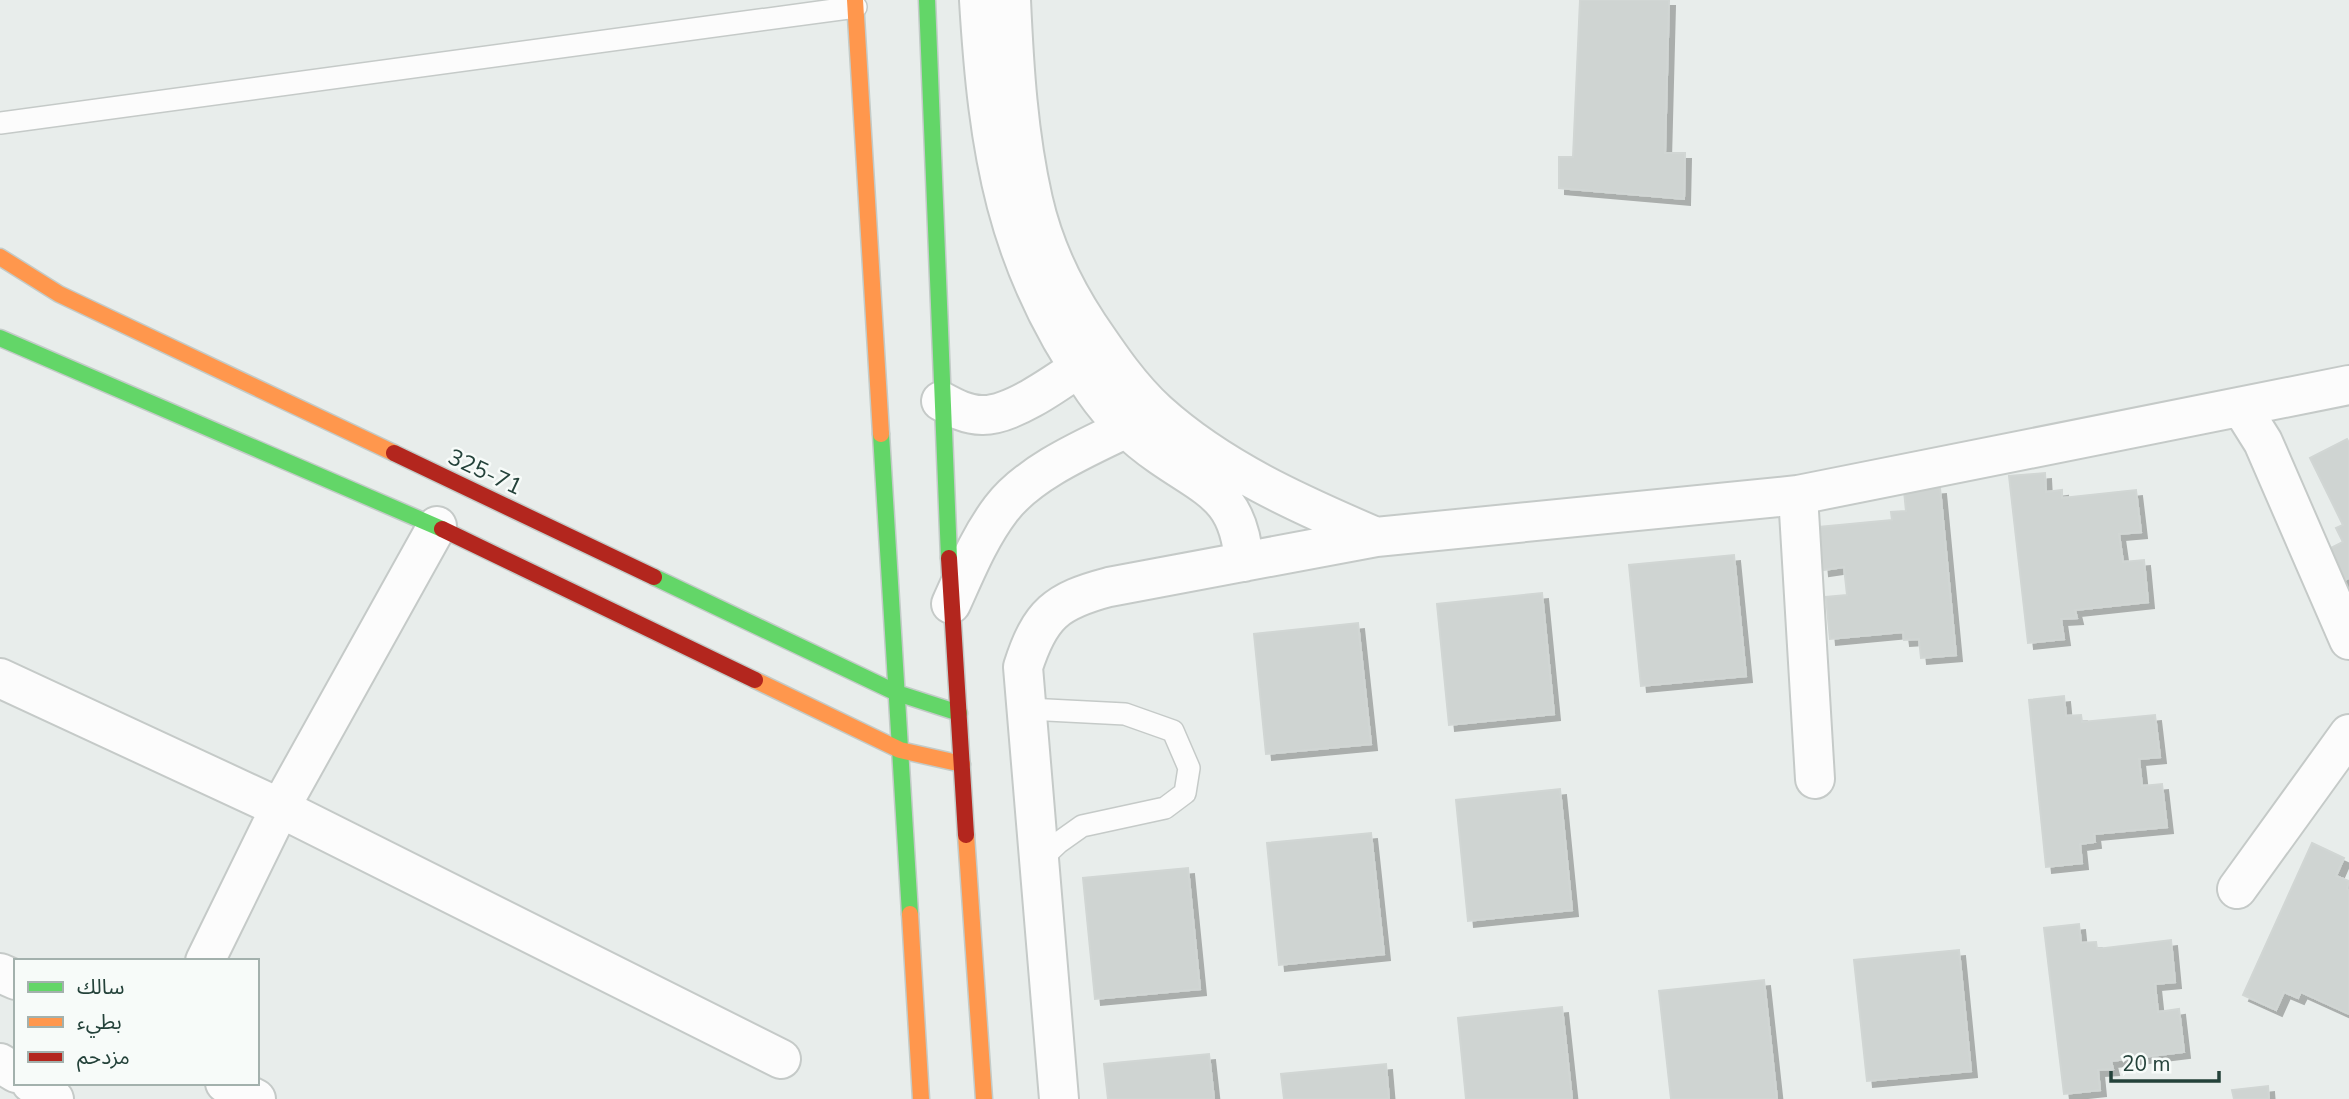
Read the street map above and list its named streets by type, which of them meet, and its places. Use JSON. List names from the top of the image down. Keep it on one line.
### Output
{"streets":{"main road":["325-71"]},"legend":["سالك","بطيء","مزدحم"],"scale_bar":"20 m"}
